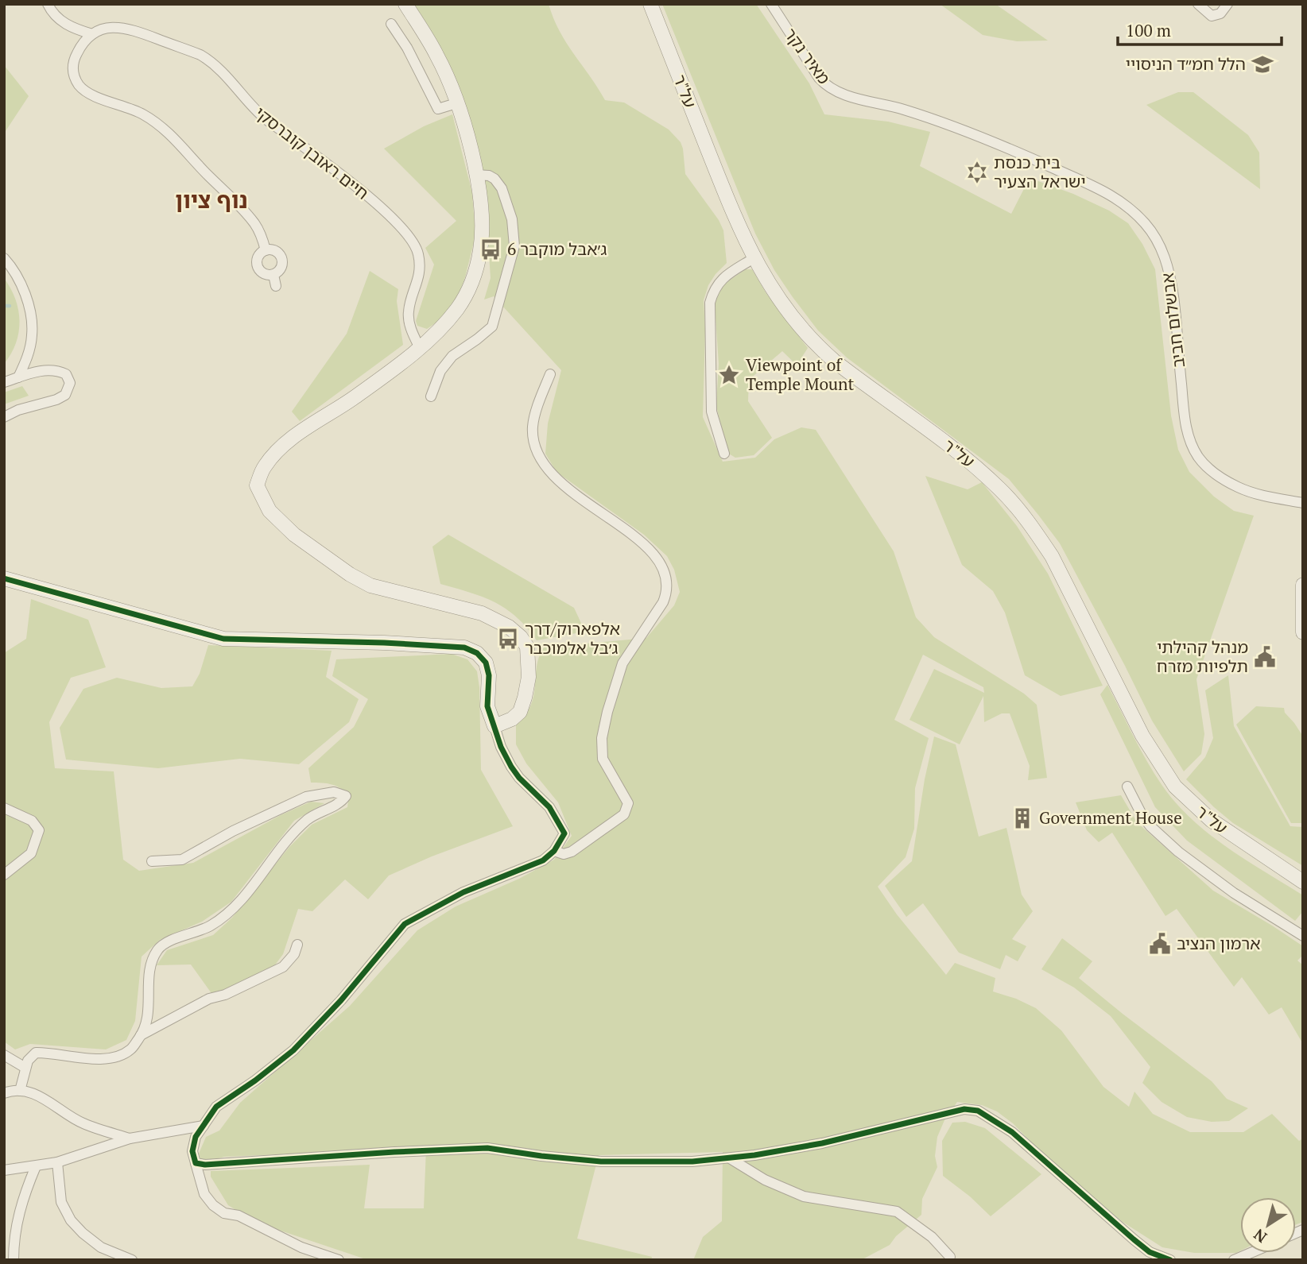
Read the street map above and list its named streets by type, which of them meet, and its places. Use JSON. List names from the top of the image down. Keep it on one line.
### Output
{"streets":{"street":["מאיר נקר","על\"ר","חיים ראובן קוברסקי","אבשלום חביב"]},"crossings":[["מאיר נקר","אבשלום חביב"]],"districts":["נוף ציון"],"places":{"school or university":["הלל חמ״ד הניסויי"],"synagogue":["בית כנסת ישראל הצעיר"],"bus stop":["ג׳אבל מוקבר 6","אלפארוק/דרך ג׳בל אלמוכבר"],"place":["Viewpoint of Temple Mount"],"public building":["מנהל קהילתי תלפיות מזרח","ארמון הנציב"],"building":["Government House"]},"scale_bar":"100 m","north":"bottom left"}
